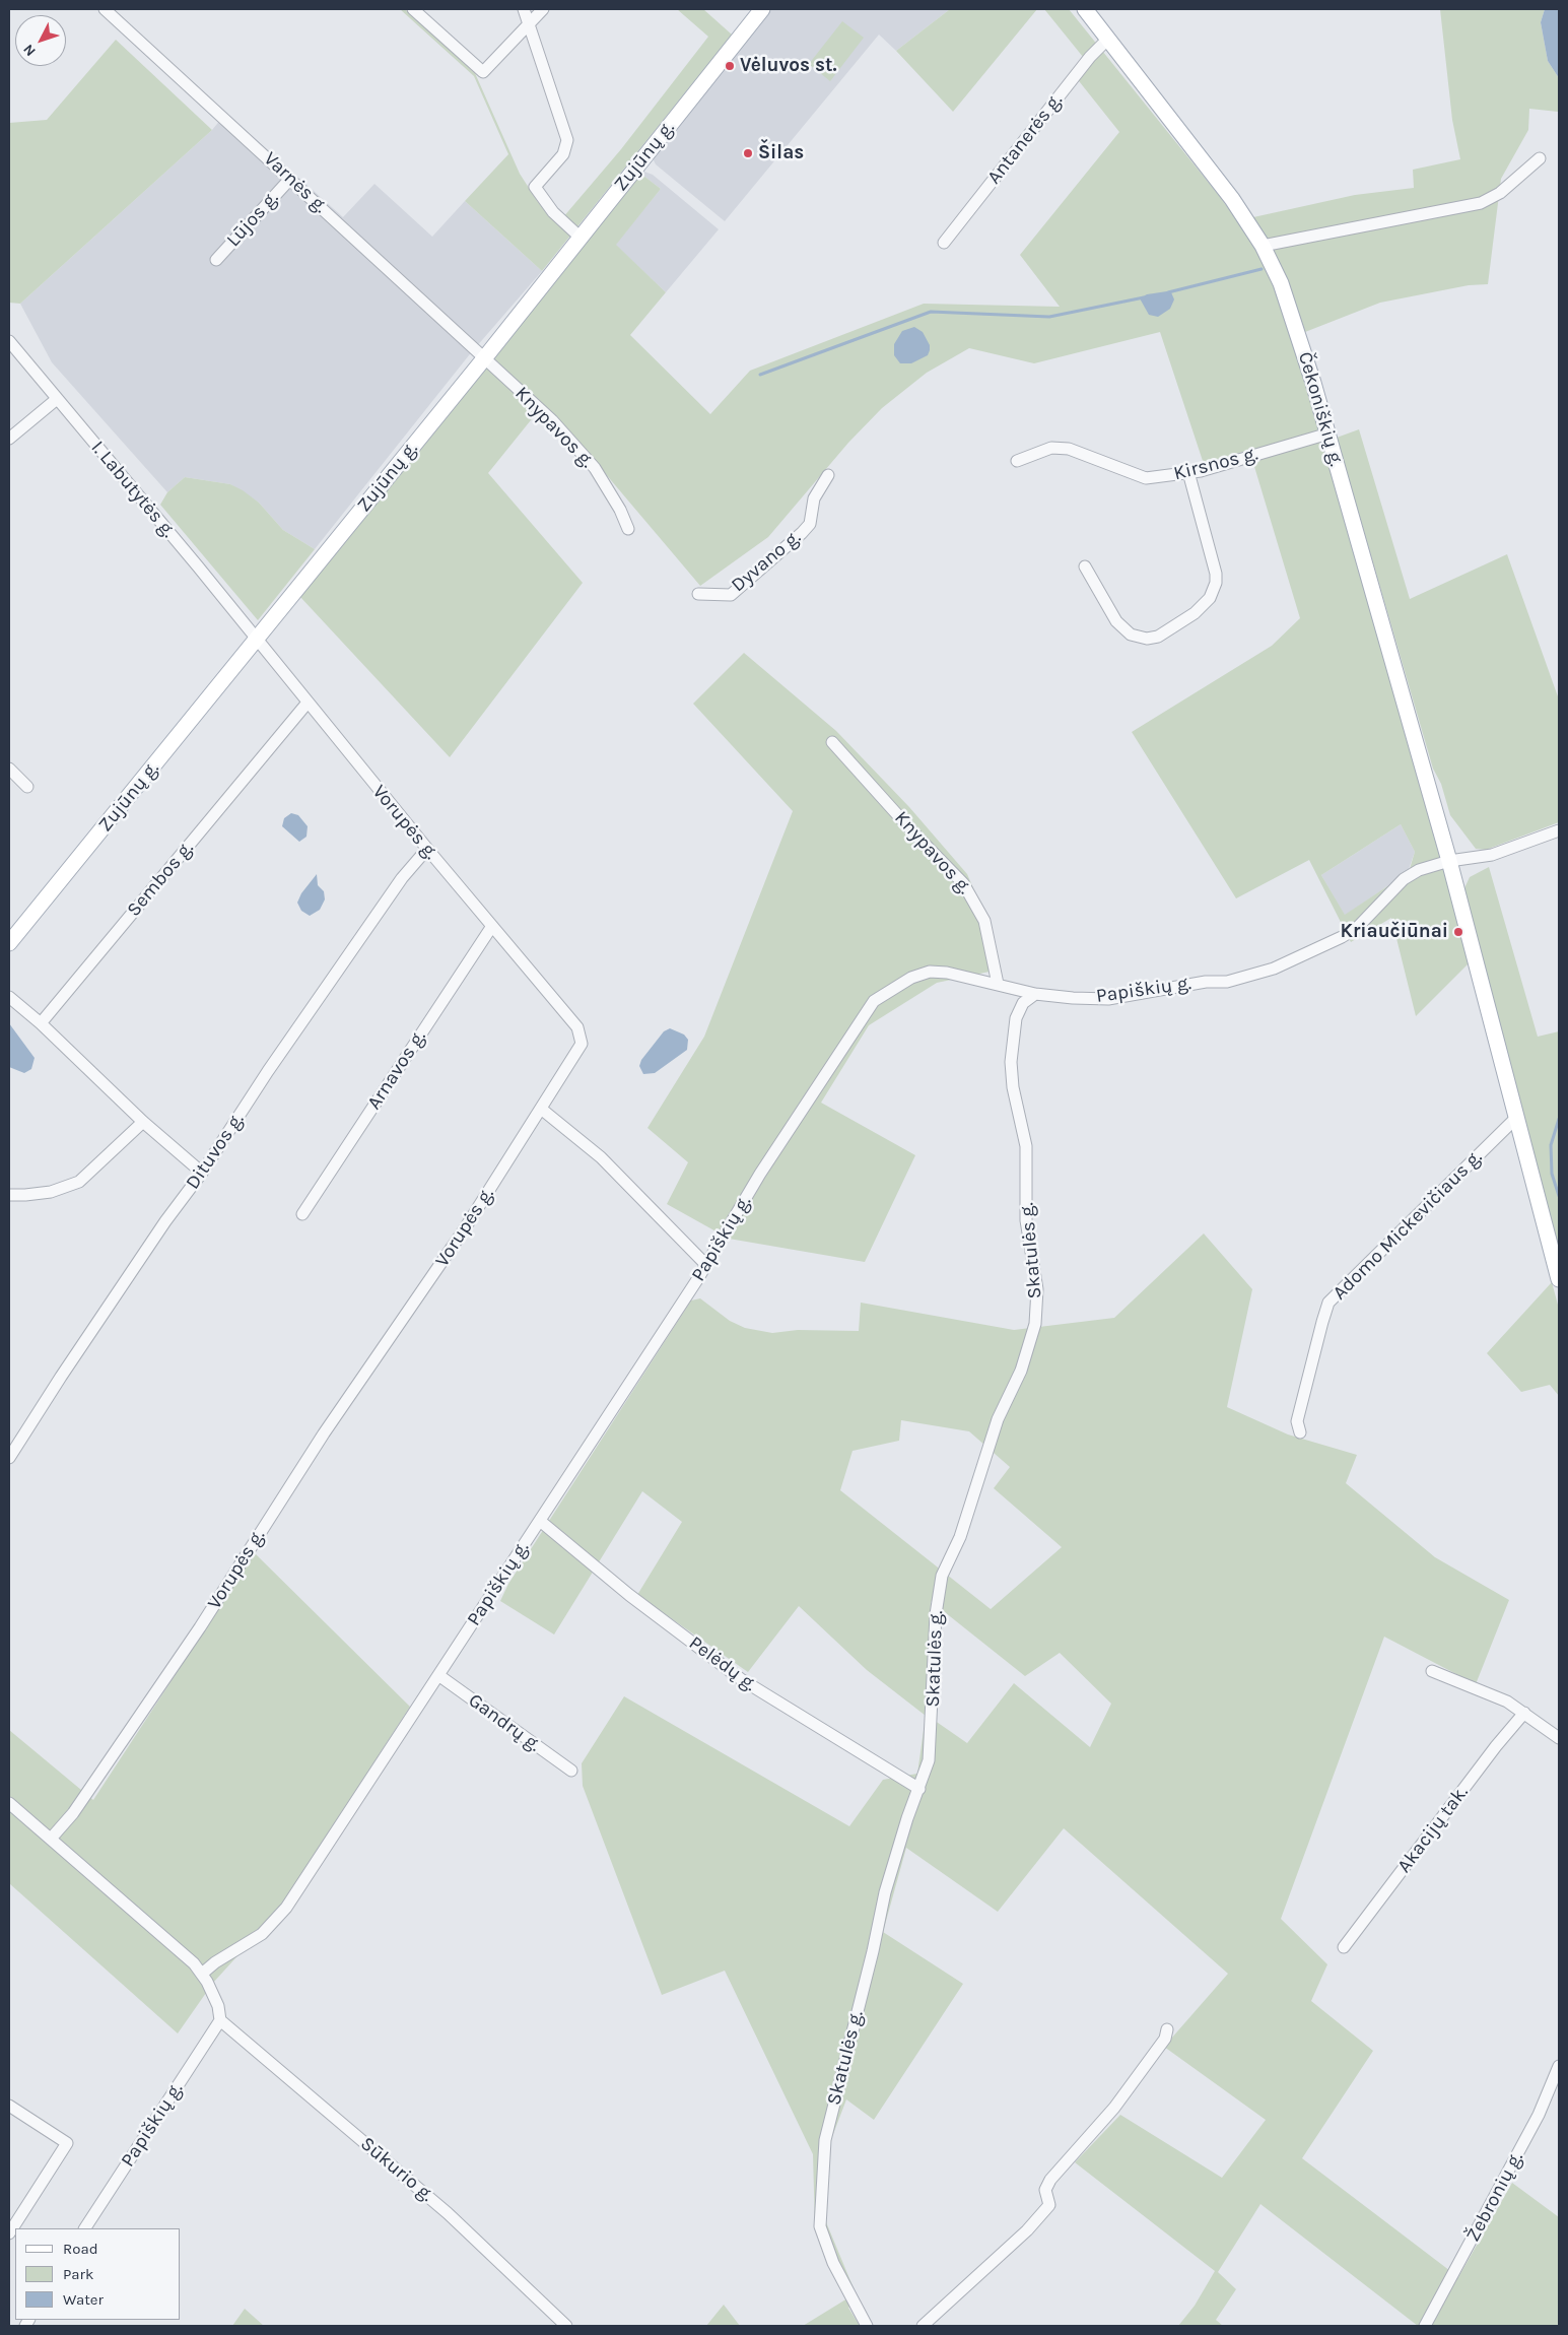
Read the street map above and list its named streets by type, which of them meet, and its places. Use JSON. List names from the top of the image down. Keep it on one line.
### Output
{"streets":{"main road":["Zujūnų g.","Čekoniškių g."],"street":["Antanerės g.","Varnės g.","Lūjos g.","Knypavos g.","Kirsnos g.","I. Labutytės g.","Dyvano g.","Vorupės g.","Sembos g.","Papiškių g.","Arnavos g.","Dituvos g.","Adomo Mickevičiaus g.","Skatulės g.","Pelėdų g.","Gandrų g.","Akacijų tak.","Sūkurio g.","Žebronių g."]},"crossings":[["Antanerės g.","Čekoniškių g."],["Zujūnų g.","Varnės g."],["Zujūnų g.","Knypavos g."],["Zujūnų g.","I. Labutytės g."],["Zujūnų g.","Vorupės g."],["Varnės g.","Lūjos g."],["Varnės g.","Knypavos g."],["Čekoniškių g.","Kirsnos g."],["Čekoniškių g.","Papiškių g."],["Knypavos g.","Papiškių g."],["I. Labutytės g.","Vorupės g."],["Vorupės g.","Sembos g."],["Vorupės g.","Arnavos g."],["Vorupės g.","Dituvos g."],["Papiškių g.","Skatulės g."],["Papiškių g.","Pelėdų g."],["Papiškių g.","Gandrų g."],["Papiškių g.","Sūkurio g."],["Skatulės g.","Pelėdų g."]],"places":["Vėluvos st.","Šilas","Kriaučiūnai"],"legend":["Road","Park","Water"],"north":"bottom left"}
